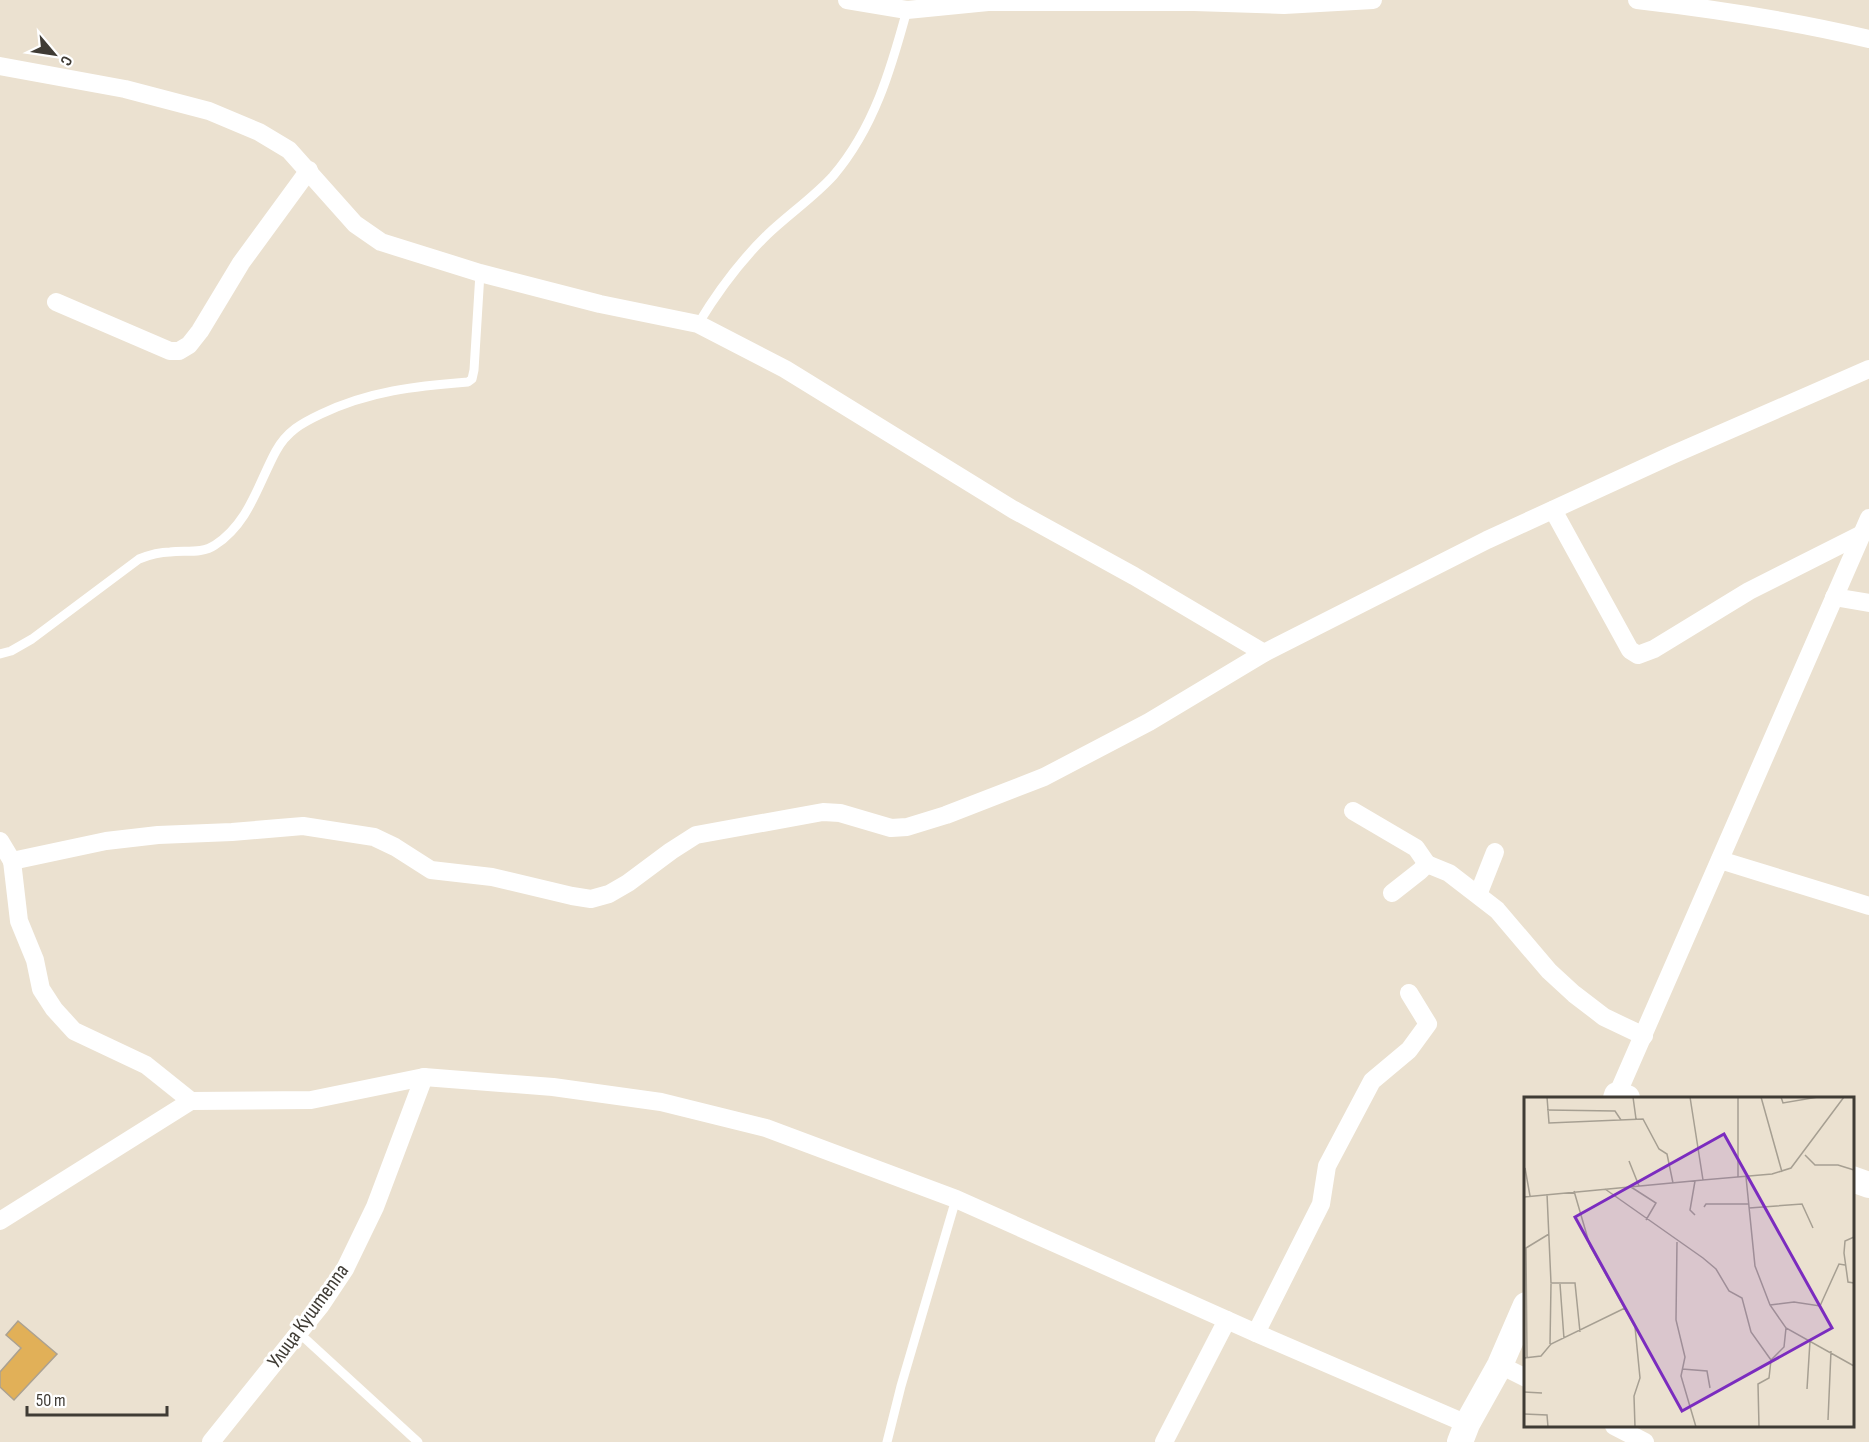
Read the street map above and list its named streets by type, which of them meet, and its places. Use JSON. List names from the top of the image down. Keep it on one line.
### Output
{"streets":{"street":["Улица Куштеппа"]},"scale_bar":"50 m","north":"bottom right"}
